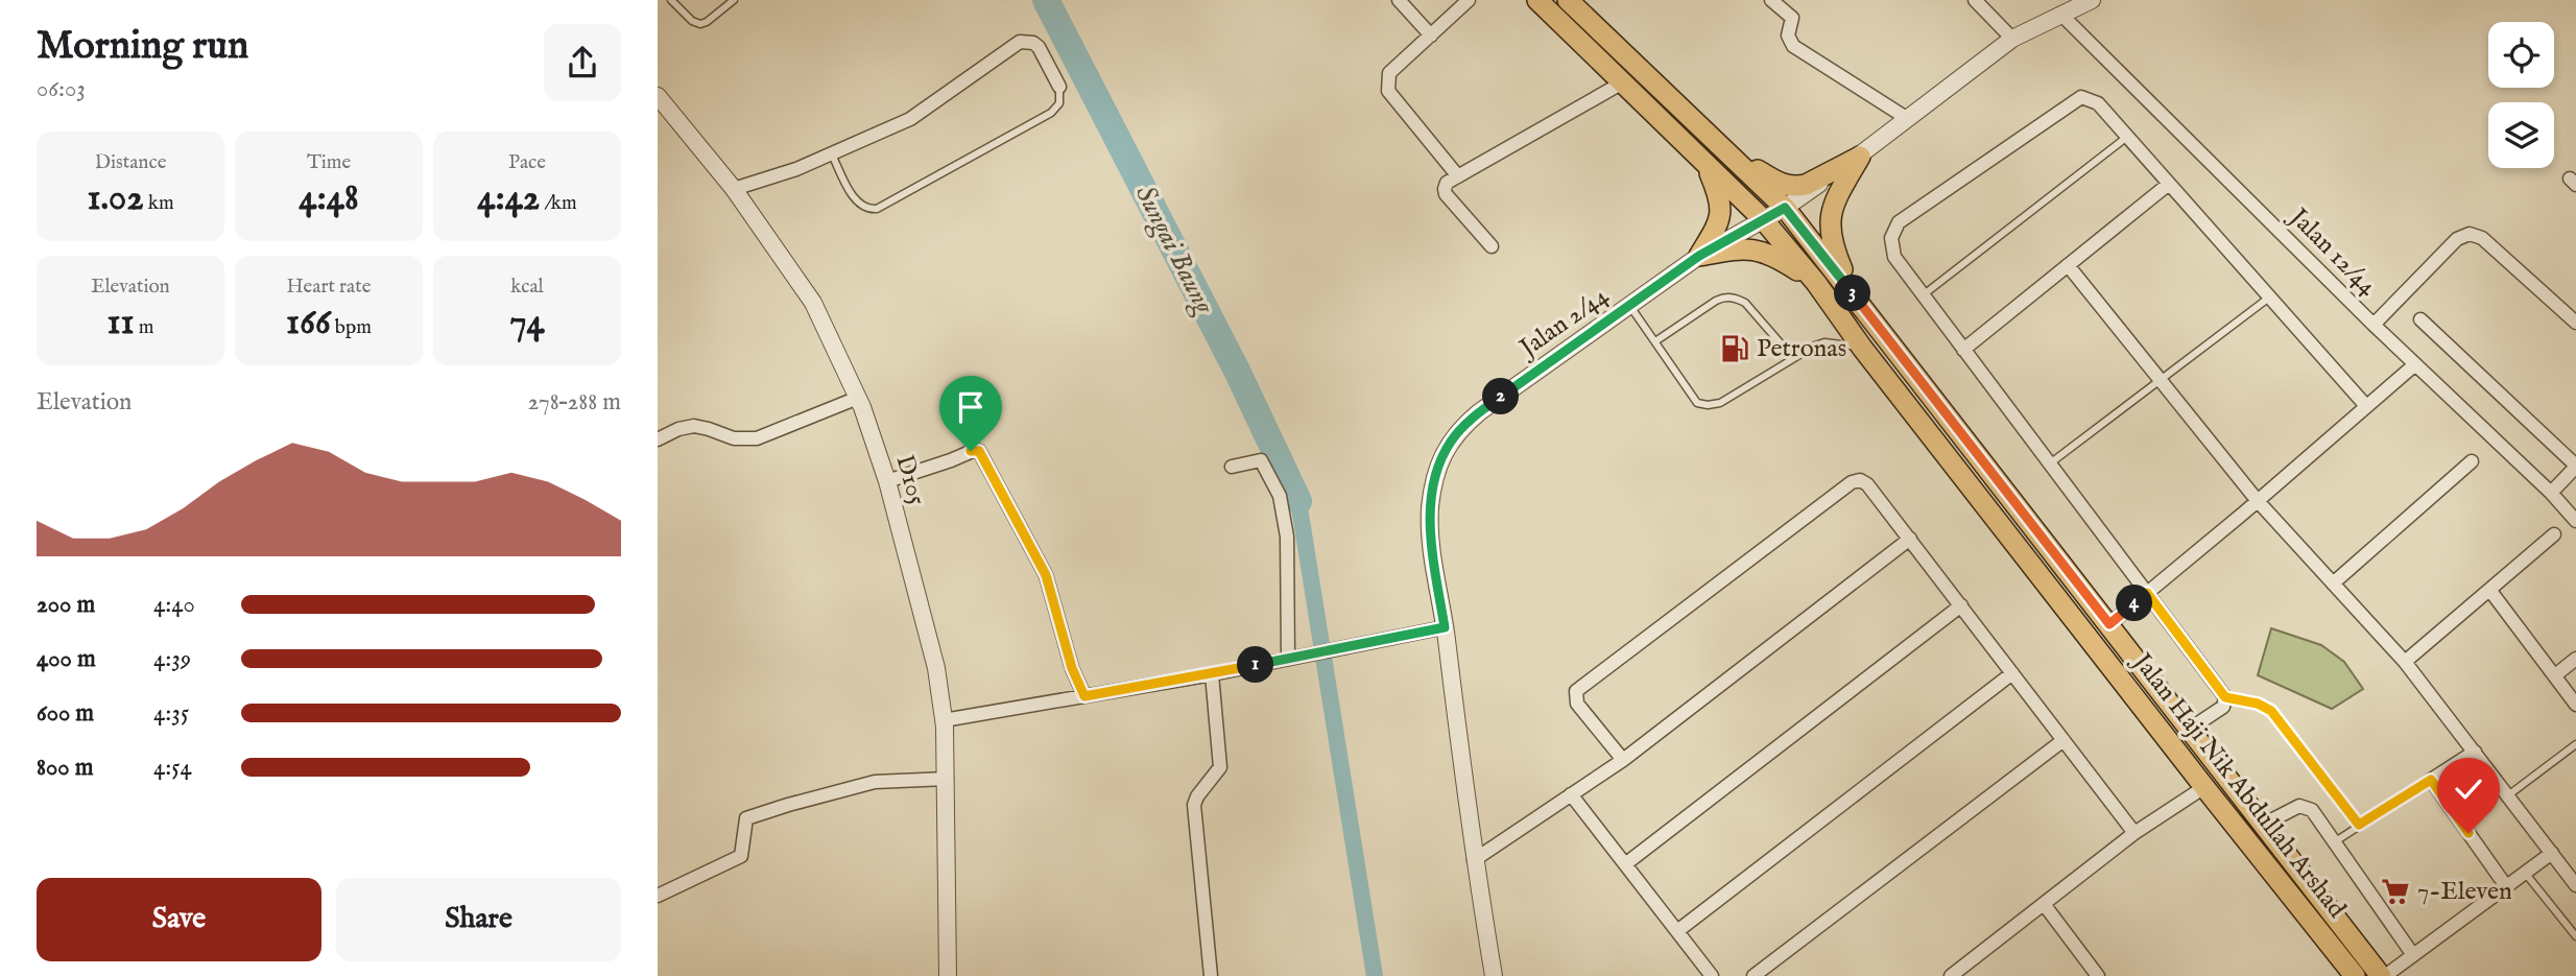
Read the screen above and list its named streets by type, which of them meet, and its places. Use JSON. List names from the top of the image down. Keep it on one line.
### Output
{"streets":{"main road":["Jalan Haji Nik Abdullah Arshad"],"street":["Jalan 12/44","Jalan 2/44","D105"]},"crossings":[["Jalan 12/44","Jalan 2/44"],["Jalan 2/44","Jalan Haji Nik Abdullah Arshad"]],"water":["Sungai Baung"],"places":{"fuel station":["Petronas"],"supermarket":["7-Eleven"]},"page":{"heading":["Morning run","06:03"],"stats":[["Distance","1.02 km"],["Time","4:48"],["Pace","4:42 /km"],["Elevation","11 m"],["Heart rate","166 bpm"],["kcal","74"]],"pins":["3","2","4","1"],"chart":["Elevation","278–288 m"],"list":[{"name":"200 m","note":"4:40"},{"name":"400 m","note":"4:39"},{"name":"600 m","note":"4:35"},{"name":"800 m","note":"4:54"}],"buttons":["Save","Share"]}}
